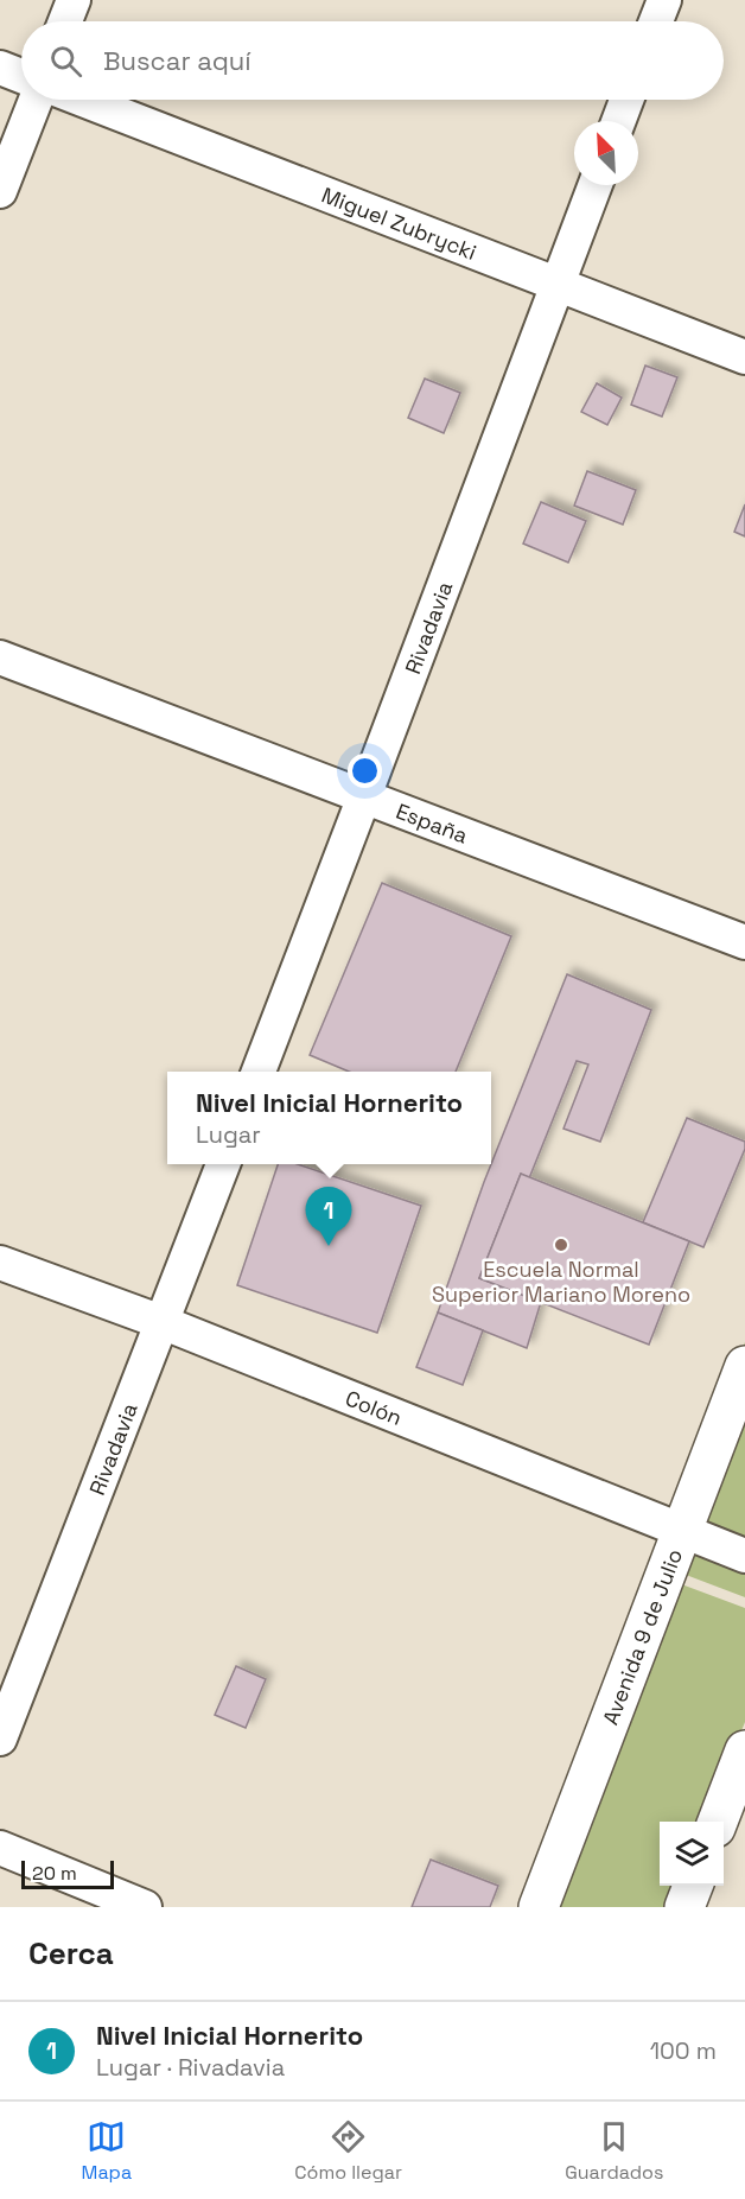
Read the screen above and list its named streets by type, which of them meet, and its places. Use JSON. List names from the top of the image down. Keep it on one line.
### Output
{"streets":{"main road":["Avenida 9 de Julio"],"street":["Miguel Zubrycki","Rivadavia","España","Colón"]},"crossings":[["Miguel Zubrycki","Rivadavia"],["Rivadavia","España"],["Rivadavia","Colón"],["Colón","Avenida 9 de Julio"]],"places":["Escuela Normal Superior Mariano Moreno"],"scale_bar":"20 m","north":"top left","page":{"search":"Buscar aquí","popup":["Nivel Inicial Hornerito","Lugar"],"pins":"1","scale":"20 m","heading":"Cerca","list":[{"mark":"1","name":"Nivel Inicial Hornerito","note":"Lugar · Rivadavia","value":"100 m"}],"nav":["Mapa","Cómo llegar","Guardados"]}}
